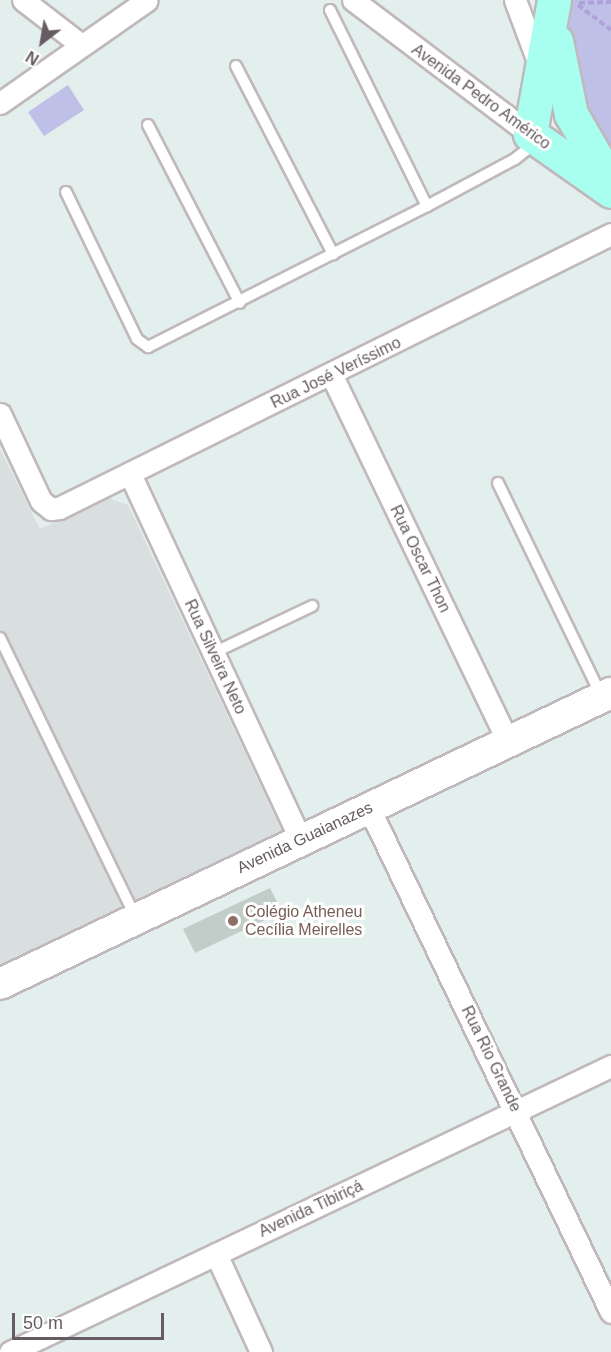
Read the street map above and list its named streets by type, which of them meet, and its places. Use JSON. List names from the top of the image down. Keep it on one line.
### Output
{"streets":{"main road":["Avenida Pedro Américo","Avenida Guaianazes"],"street":["Rua José Veríssimo","Rua Oscar Thon","Rua Silveira Neto","Rua Rio Grande","Avenida Tibiriçá"]},"crossings":[["Rua José Veríssimo","Rua Oscar Thon"],["Rua José Veríssimo","Rua Silveira Neto"],["Rua Oscar Thon","Avenida Guaianazes"],["Rua Silveira Neto","Avenida Guaianazes"],["Avenida Guaianazes","Rua Rio Grande"],["Rua Rio Grande","Avenida Tibiriçá"]],"places":["Colégio Atheneu Cecília Meirelles"],"scale_bar":"50 m","north":"bottom left"}
